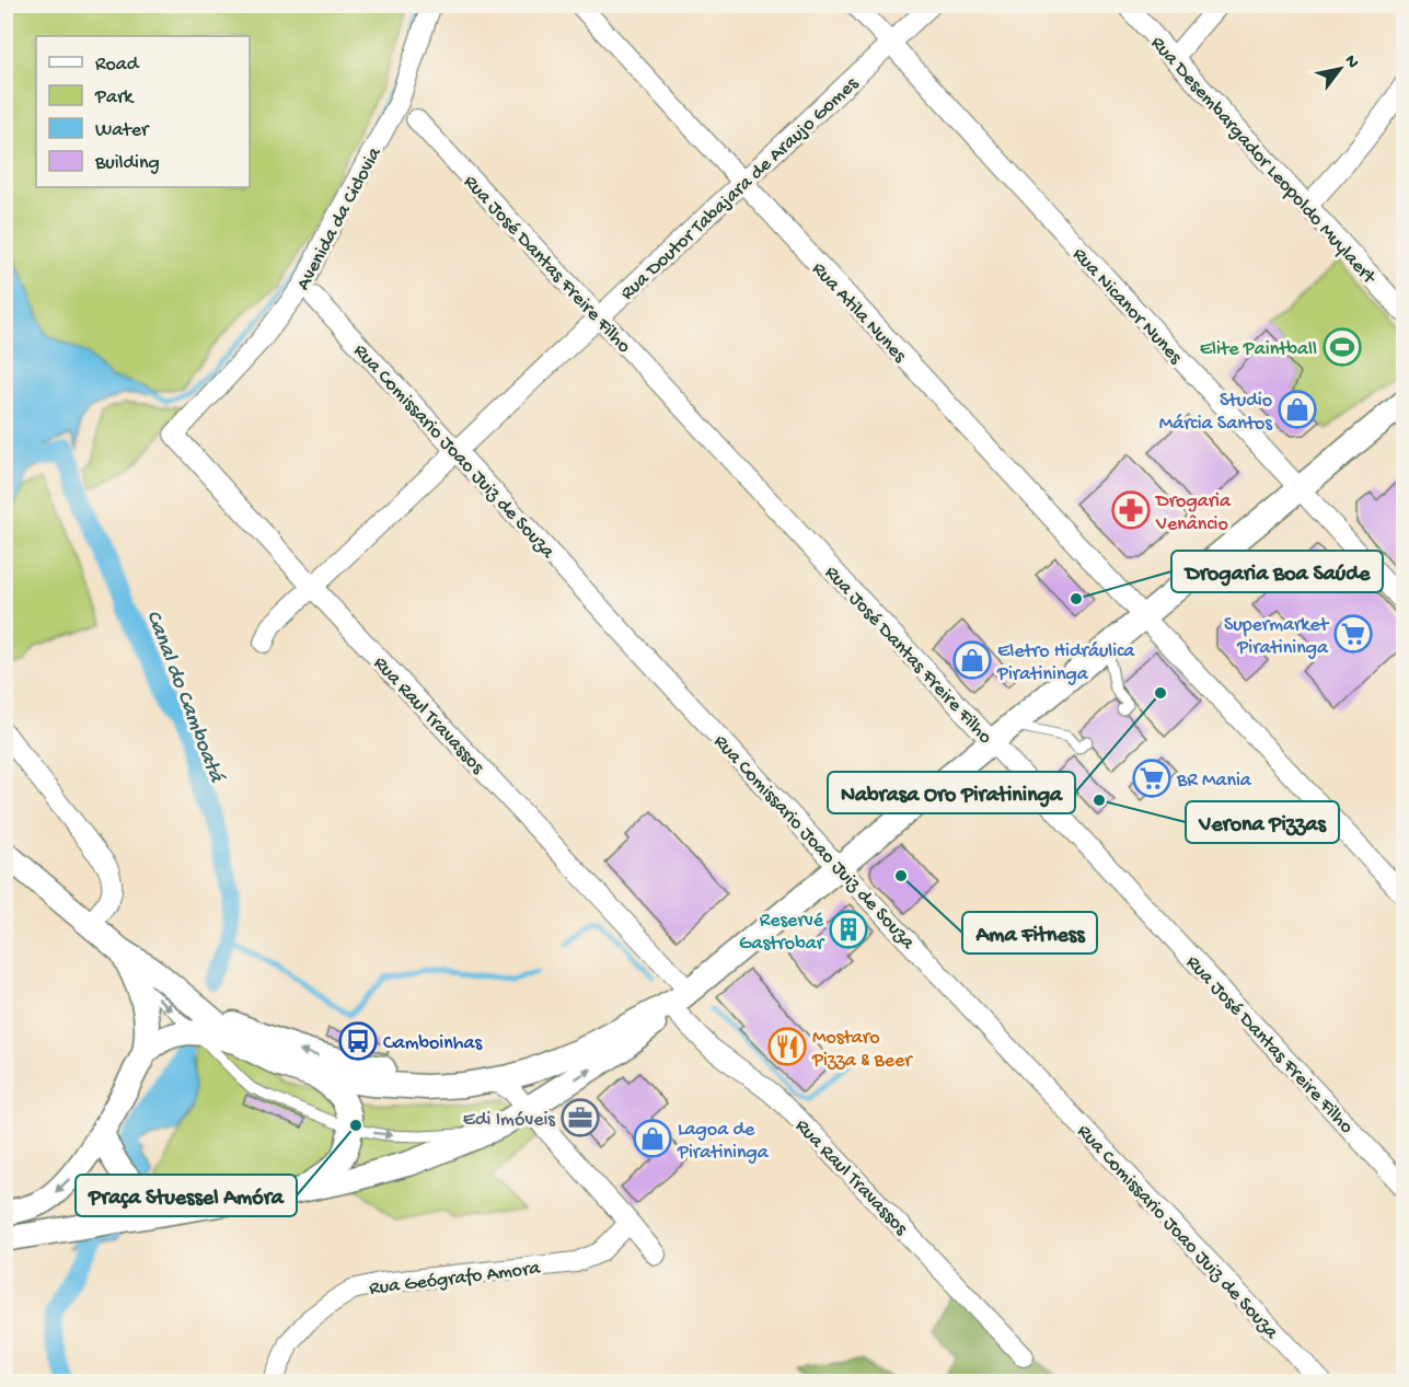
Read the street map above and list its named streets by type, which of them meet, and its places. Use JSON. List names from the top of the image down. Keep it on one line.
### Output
{"streets":{"street":["Rua Desembargador Leopoldo Muylaert","Rua Doutor Tabajara de Araujo Gomes","Avenida da Ciclovia","Rua José Dantas Freire Filho","Rua Nicanor Nunes","Rua Atila Nunes","Rua Comissario Joao Juiz de Souza","Rua Raul Travassos","Rua Geógrafo Amora"]},"crossings":[["Rua Doutor Tabajara de Araujo Gomes","Rua José Dantas Freire Filho"],["Rua Doutor Tabajara de Araujo Gomes","Rua Nicanor Nunes"],["Rua Doutor Tabajara de Araujo Gomes","Rua Atila Nunes"],["Rua Doutor Tabajara de Araujo Gomes","Rua Comissario Joao Juiz de Souza"],["Rua Doutor Tabajara de Araujo Gomes","Rua Raul Travassos"],["Avenida da Ciclovia","Rua Raul Travassos"]],"water":["Canal do Camboatá"],"places":{"sports":["Elite Paintball"],"shop":["Studio Márcia Santos","Eletro Hidráulica Piratininga","Lagoa de Piratininga"],"pharmacy":["Drogaria Venâncio"],"other":["Drogaria Boa Saúde","Nabrasa Oro Piratininga","Verona Pizzas","Ama Fitness","Praça Stuessel Amóra"],"supermarket":["Supermarket Piratininga","BR Mania"],"building":["Reservé Gastrobar"],"bus stop":["Camboinhas"],"restaurant":["Mostaro Pizza & Beer"],"office":["Edi Imóveis"]},"legend":["Road","Park","Water","Building"],"north":"top right"}
